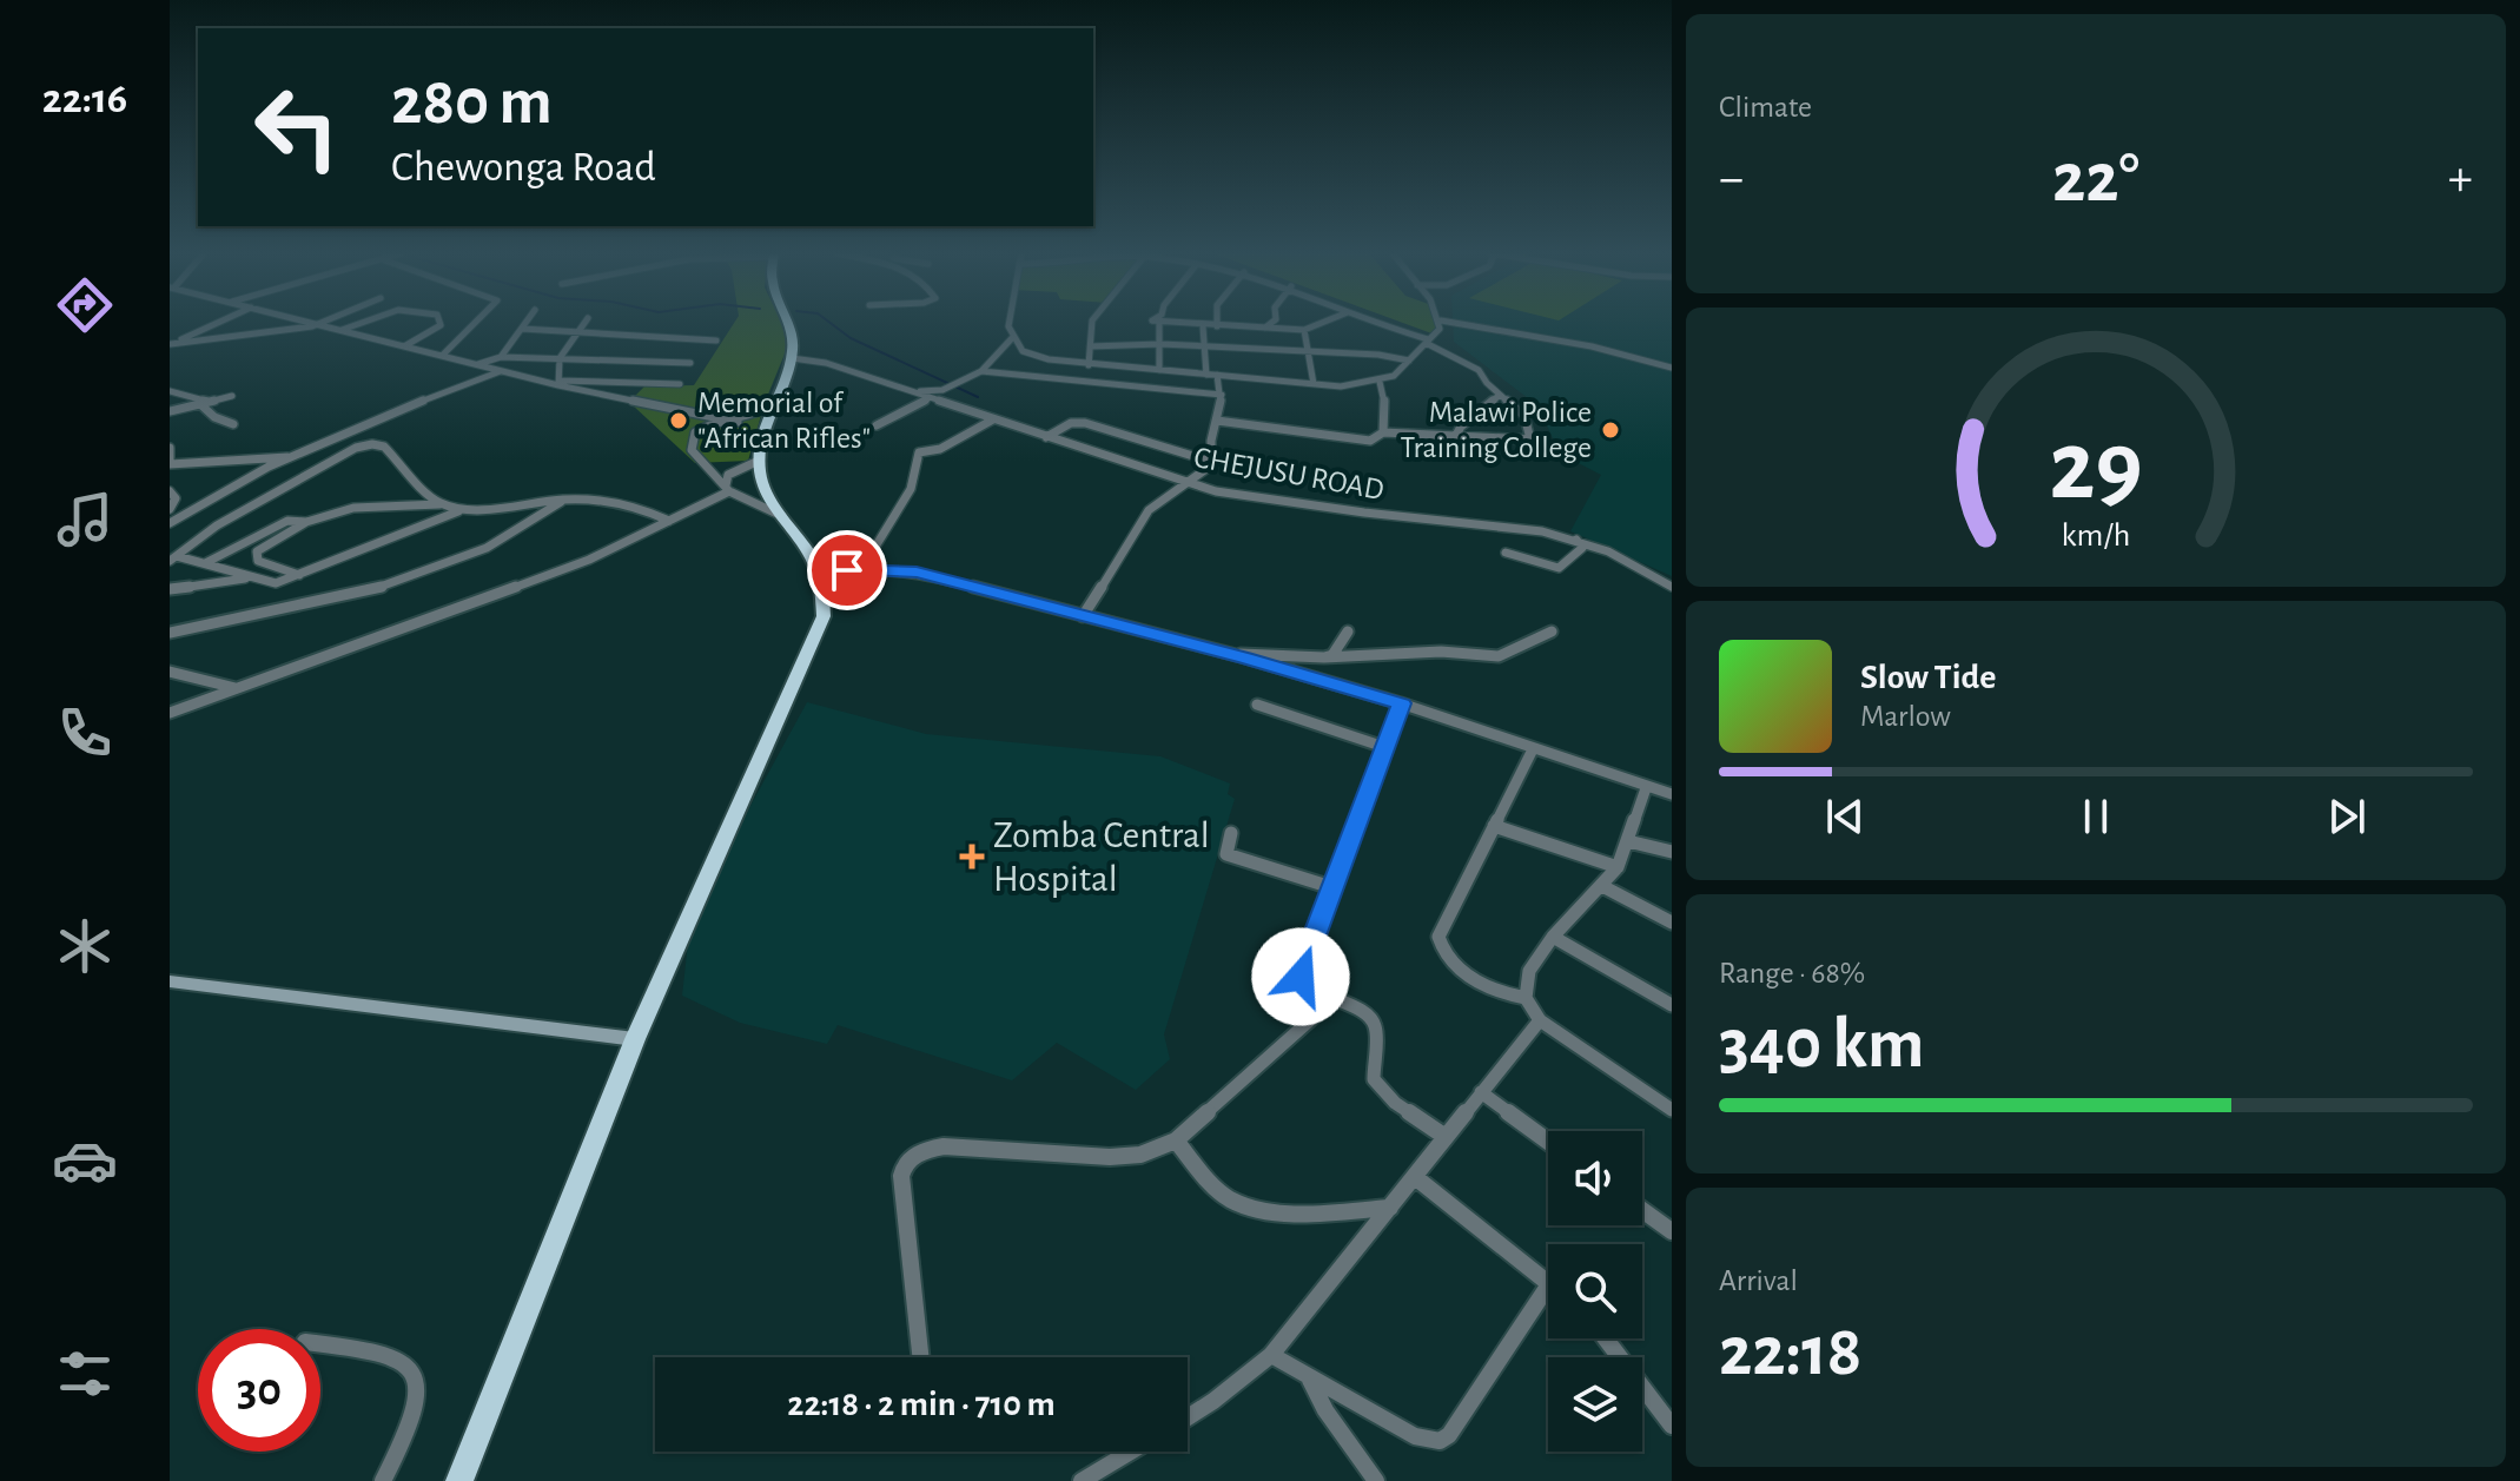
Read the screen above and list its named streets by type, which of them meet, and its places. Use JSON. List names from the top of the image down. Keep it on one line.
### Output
{"streets":{"street":["CHEJUSU ROAD"]},"places":{"other":["Memorial of \"African Rifles\"","Malawi Police Training College"],"health":["Zomba Central Hospital"]},"page":{"tabs":"22:16","tile":["Climate",["Range · 68%","340 km"],["Arrival","22:18"]],"turn":["280 m","Chewonga Road"],"heat":["−","22°","+"],"song":["Slow Tide","Marlow"],"limit":"30","trip":"22:18 · 2 min · 710 m","gauge":["29","km/h"]}}
